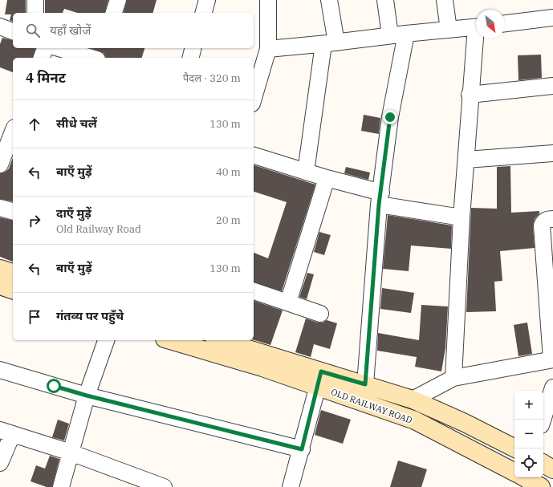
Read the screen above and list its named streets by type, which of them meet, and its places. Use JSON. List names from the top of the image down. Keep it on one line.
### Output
{"streets":{"main road":["OLD RAILWAY ROAD"]},"north":"bottom right","page":{"search":"यहाँ खोजें","heading":["4 मिनट","पैदल · 320 m"],"list":[["सीधे चलें","130 m"],["बाएँ मुड़ें","40 m"],["दाएँ मुड़ें","Old Railway Road","20 m"],["बाएँ मुड़ें","130 m"],"गंतव्य पर पहुँचे"],"map_buttons":["+","−"]}}
